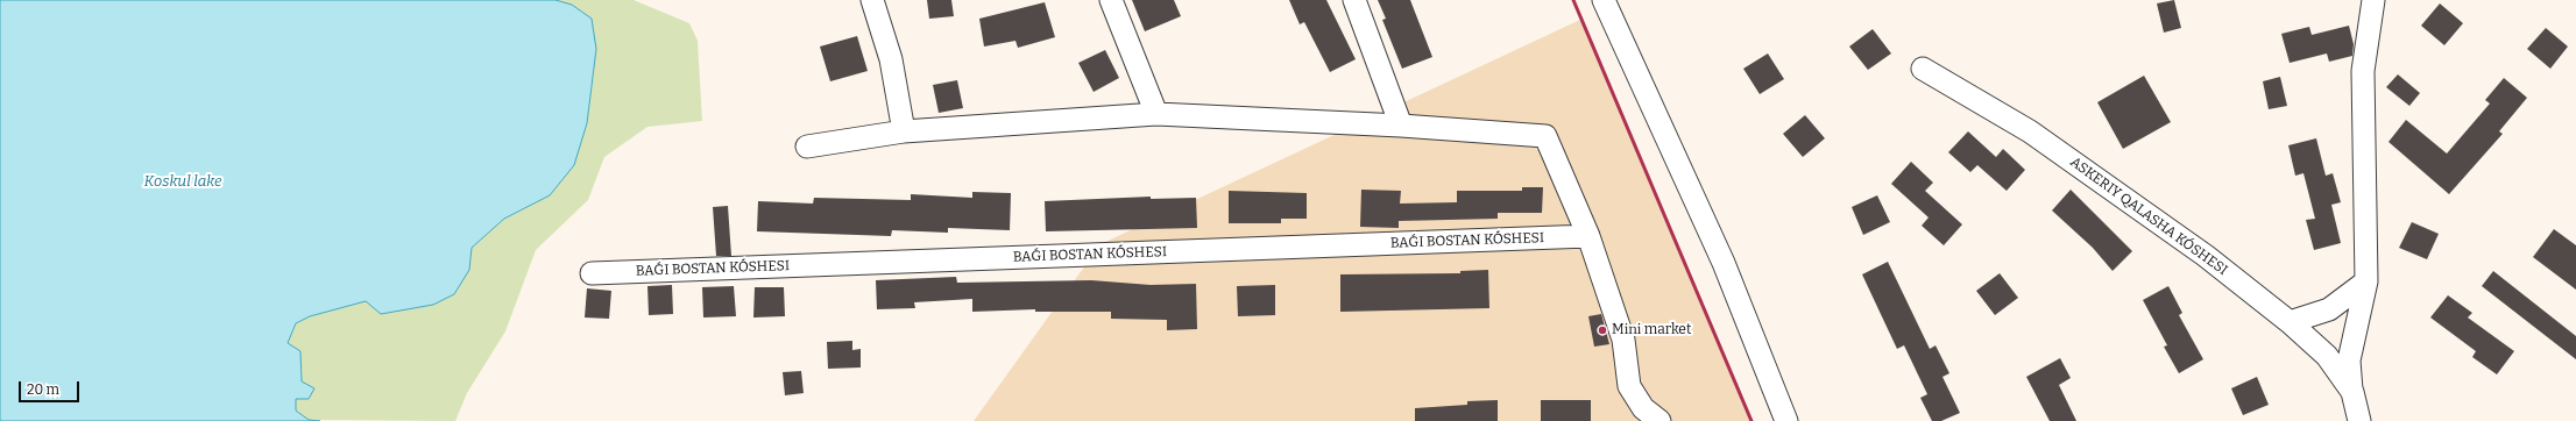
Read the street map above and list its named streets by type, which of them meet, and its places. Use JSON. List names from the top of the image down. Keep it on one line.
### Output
{"streets":{"street":["ASKERIY QALASHA KÓSHESI"]},"water":["Koskul lake"],"places":["Mini market"],"scale_bar":"20 m"}
